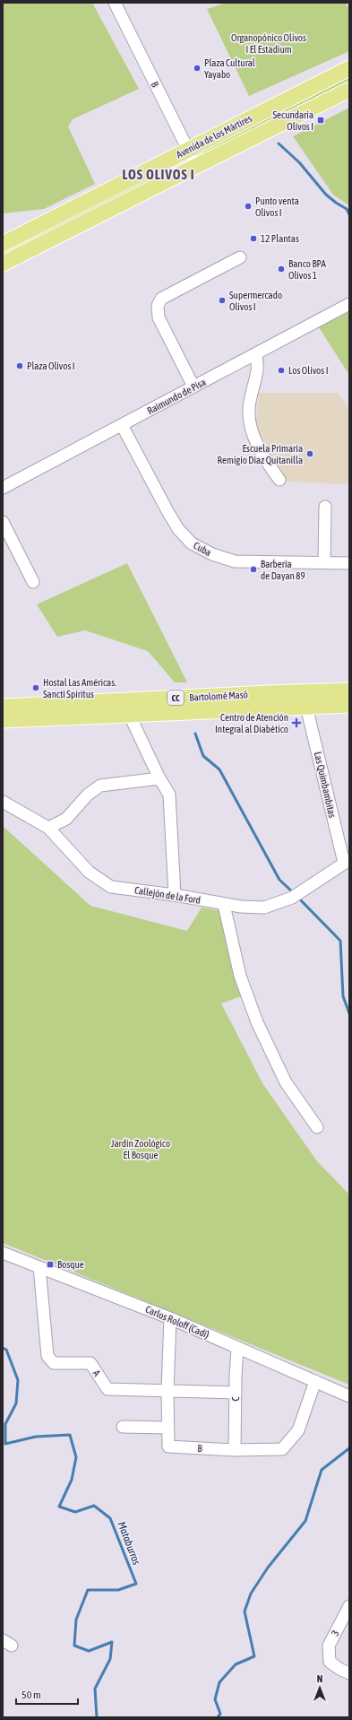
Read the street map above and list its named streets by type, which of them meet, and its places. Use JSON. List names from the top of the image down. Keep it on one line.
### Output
{"streets":{"main road":["Avenida de los Mártires","Bartolomé Masó","CC"],"street":["B","Raimundo de Pisa","Cuba","Las Quimbambitas","Callejón de la Ford","Carlos Roloff (Cadí)","A","C","3"]},"crossings":[["B","Avenida de los Mártires"],["B","Carlos Roloff (Cadí)"],["B","A"],["B","C"],["Raimundo de Pisa","Cuba"],["Bartolomé Masó","Las Quimbambitas"],["Las Quimbambitas","Callejón de la Ford"],["Carlos Roloff (Cadí)","A"],["Carlos Roloff (Cadí)","C"],["A","C"]],"districts":["LOS OLIVOS I"],"water":["Mataburros"],"parks":["Organopónico Olivos I El Estadium","Jardín Zoológico El Bosque"],"places":{"other":["Plaza Cultural Yayabo","Punto venta Olivos I","12 Plantas","Banco BPA Olivos 1","Supermercado Olivos I","Plaza Olivos I","Los Olivos I","Escuela Primaria Remigio Díaz Quitanilla","Barberia de Dayan 89","Hostal Las Américas. Sancti Spíritus"],"transit":["Secundaria Olivos I","Bosque"],"health":["Centro de Atención Integral al Diabético"]},"scale_bar":"50 m","north":"top"}
